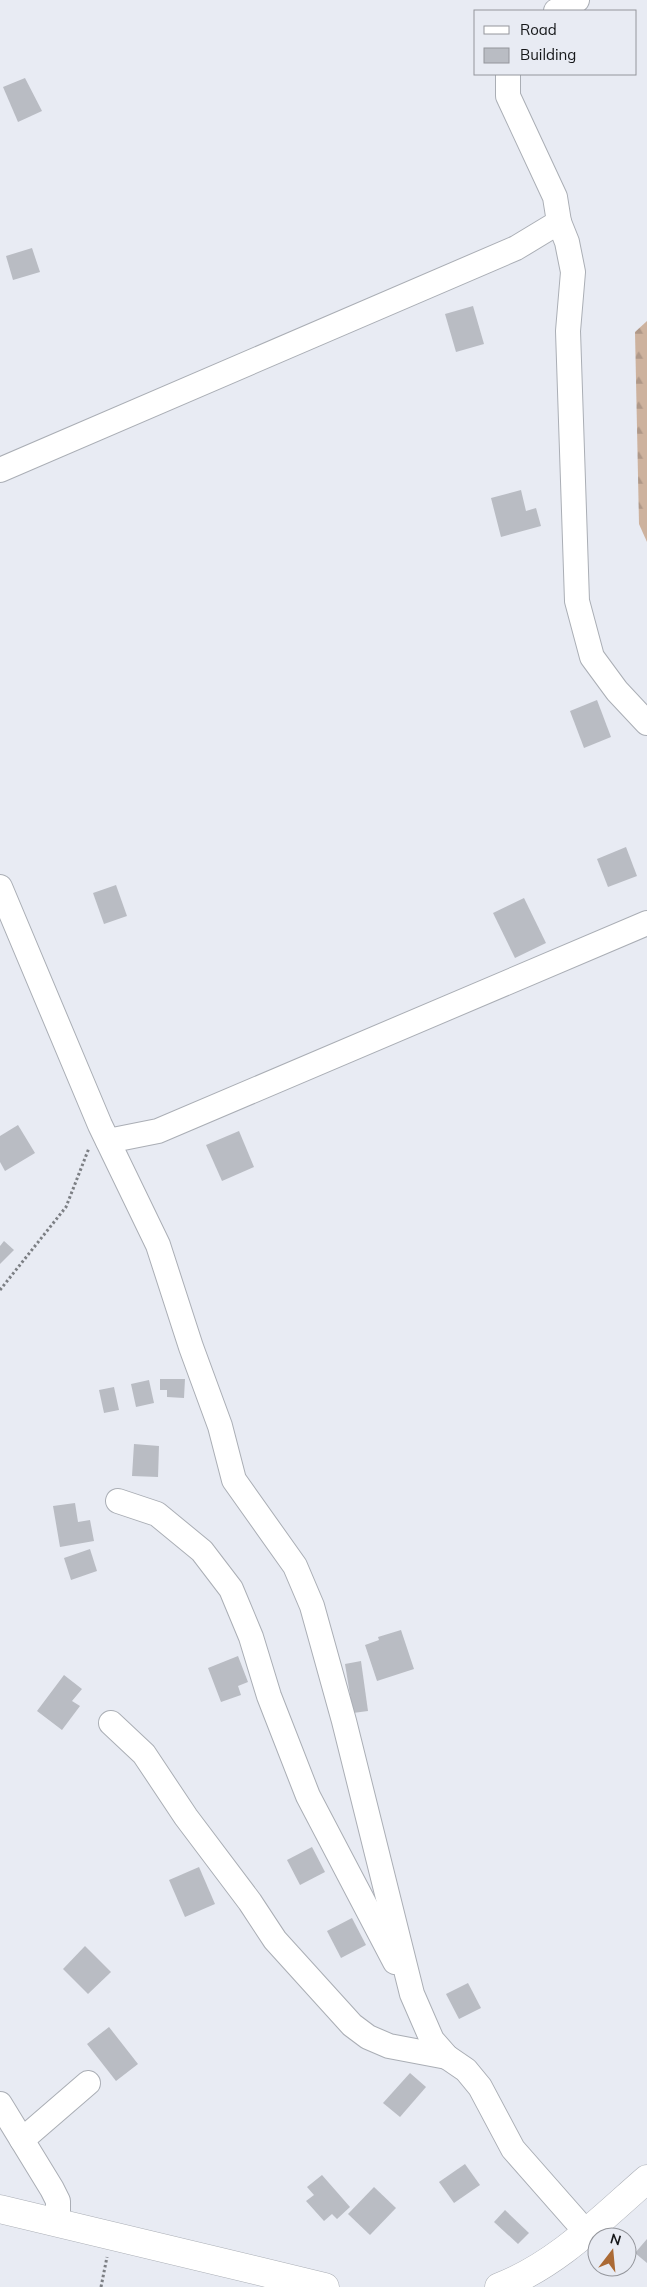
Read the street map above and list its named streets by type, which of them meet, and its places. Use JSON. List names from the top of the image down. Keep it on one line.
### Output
{"legend":["Road","Building"],"north":"top"}
